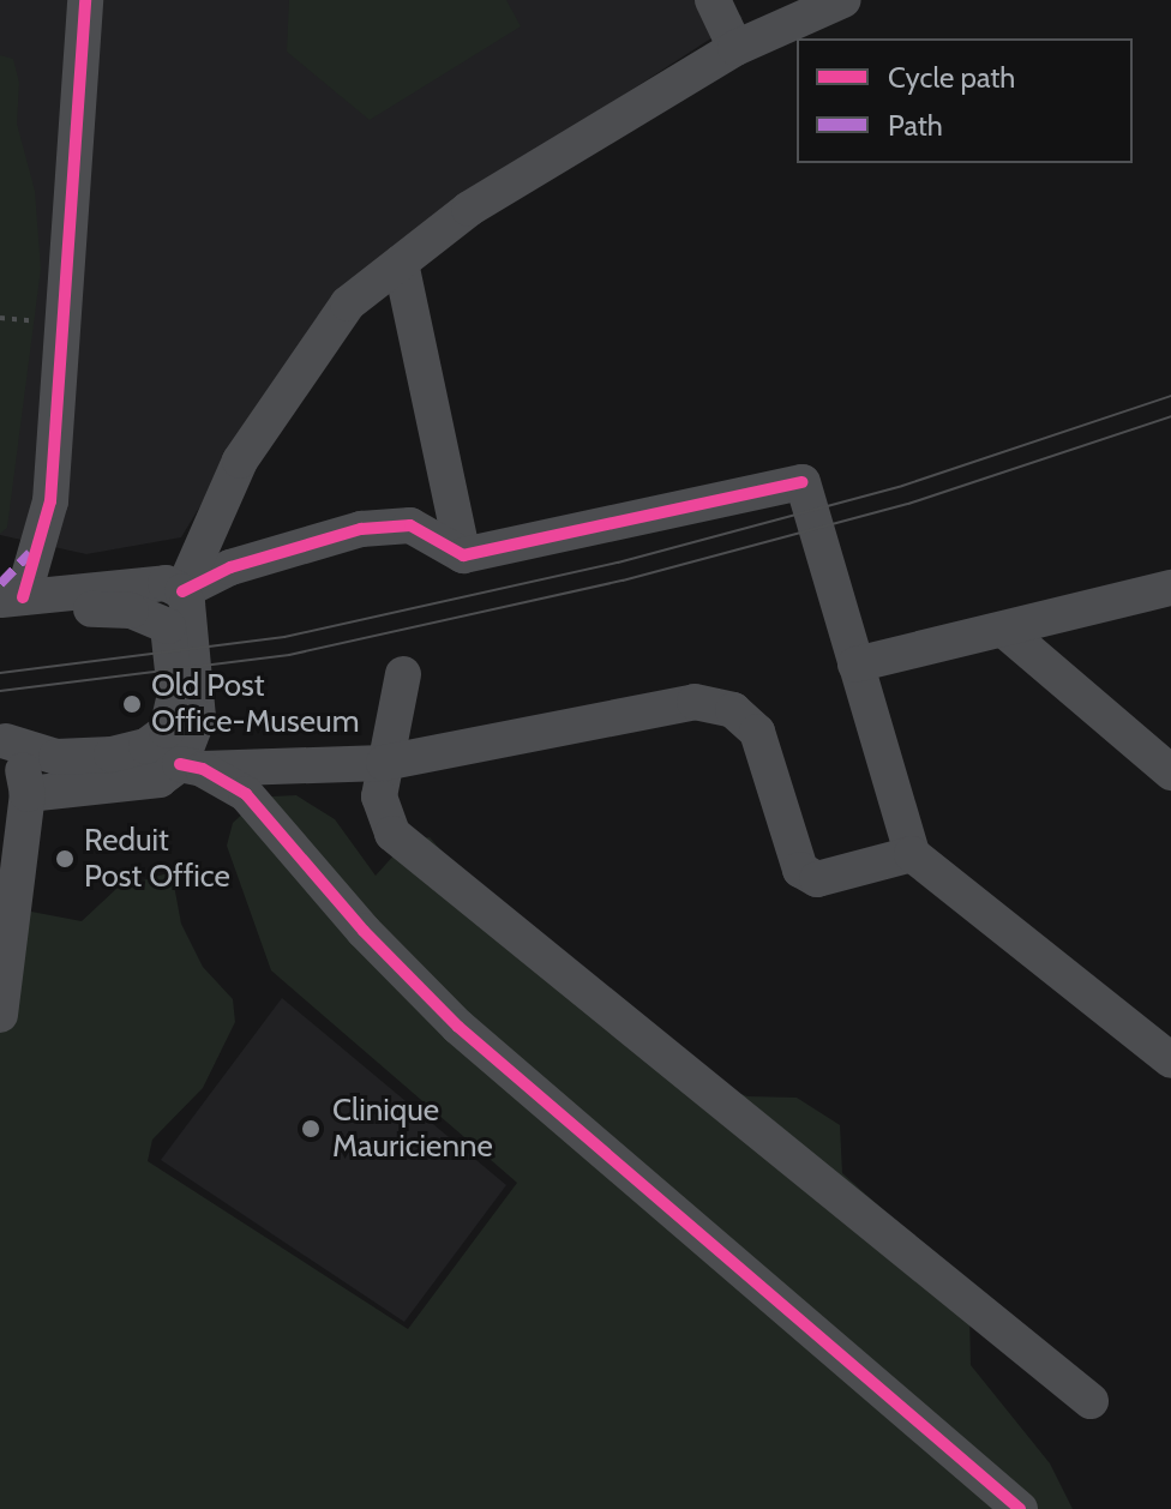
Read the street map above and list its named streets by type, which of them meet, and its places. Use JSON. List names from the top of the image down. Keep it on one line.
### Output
{"places":["Old Post Office-Museum","Reduit Post Office","Clinique Mauricienne"],"legend":["Cycle path","Path"]}
